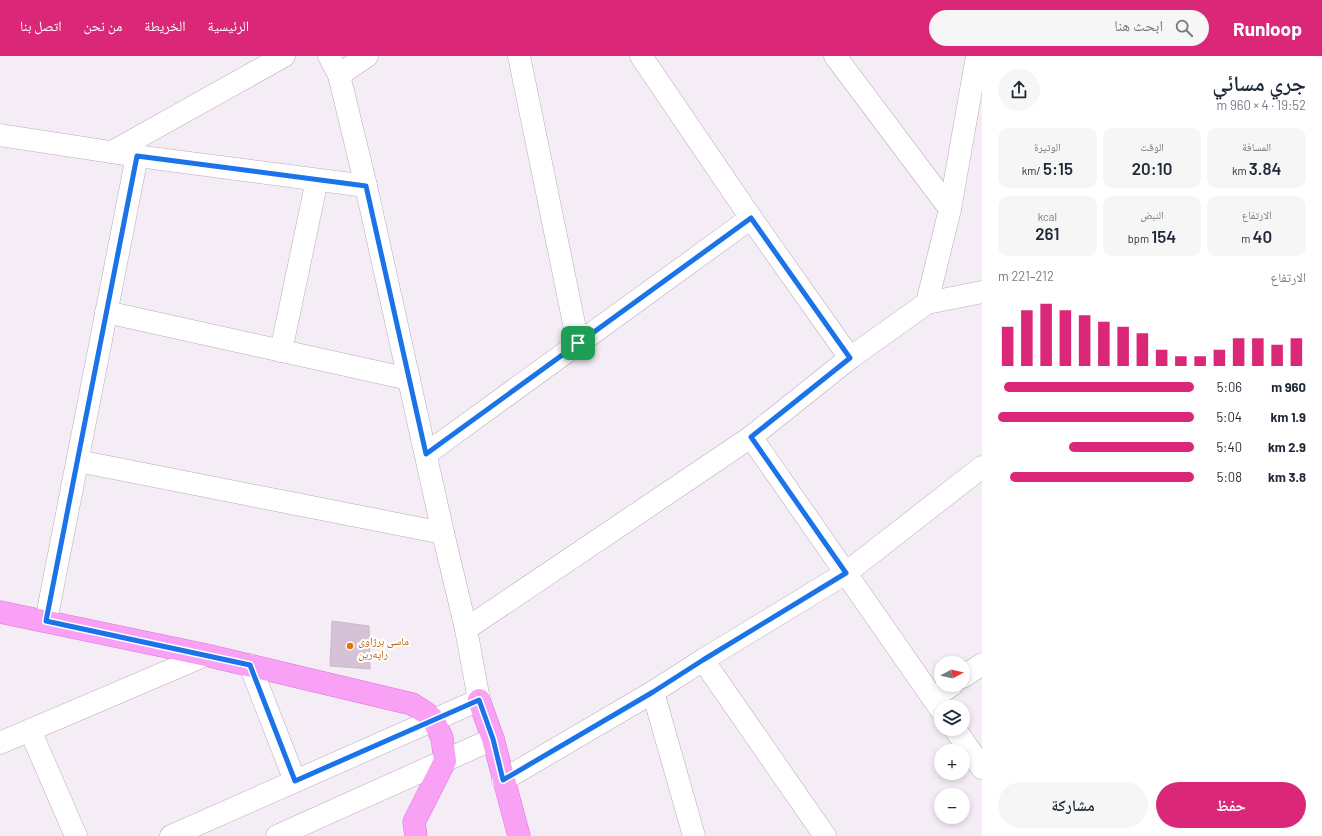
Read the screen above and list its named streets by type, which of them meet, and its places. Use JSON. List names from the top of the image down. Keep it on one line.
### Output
{"places":["ماسی برژاوی راپەرین"],"north":"right","page":{"header":"Runloop","search":"ابحث هنا","nav":["الرئيسية","الخريطة","من نحن","اتصل بنا"],"heading":["جري مسائي","19:52 · 4 × 960 m"],"stats":[["المسافة","3.84 km"],["الوقت","20:10"],["الوتيرة","5:15 /km"],["الارتفاع","40 m"],["النبض","154 bpm"],["kcal","261"]],"chart":["الارتفاع","212–221 m"],"list":[{"name":"960 m","note":"5:06"},{"name":"1.9 km","note":"5:04"},{"name":"2.9 km","note":"5:40"},{"name":"3.8 km","note":"5:08"}],"map_buttons":["+","−"],"buttons":["حفظ","مشاركة"]}}
